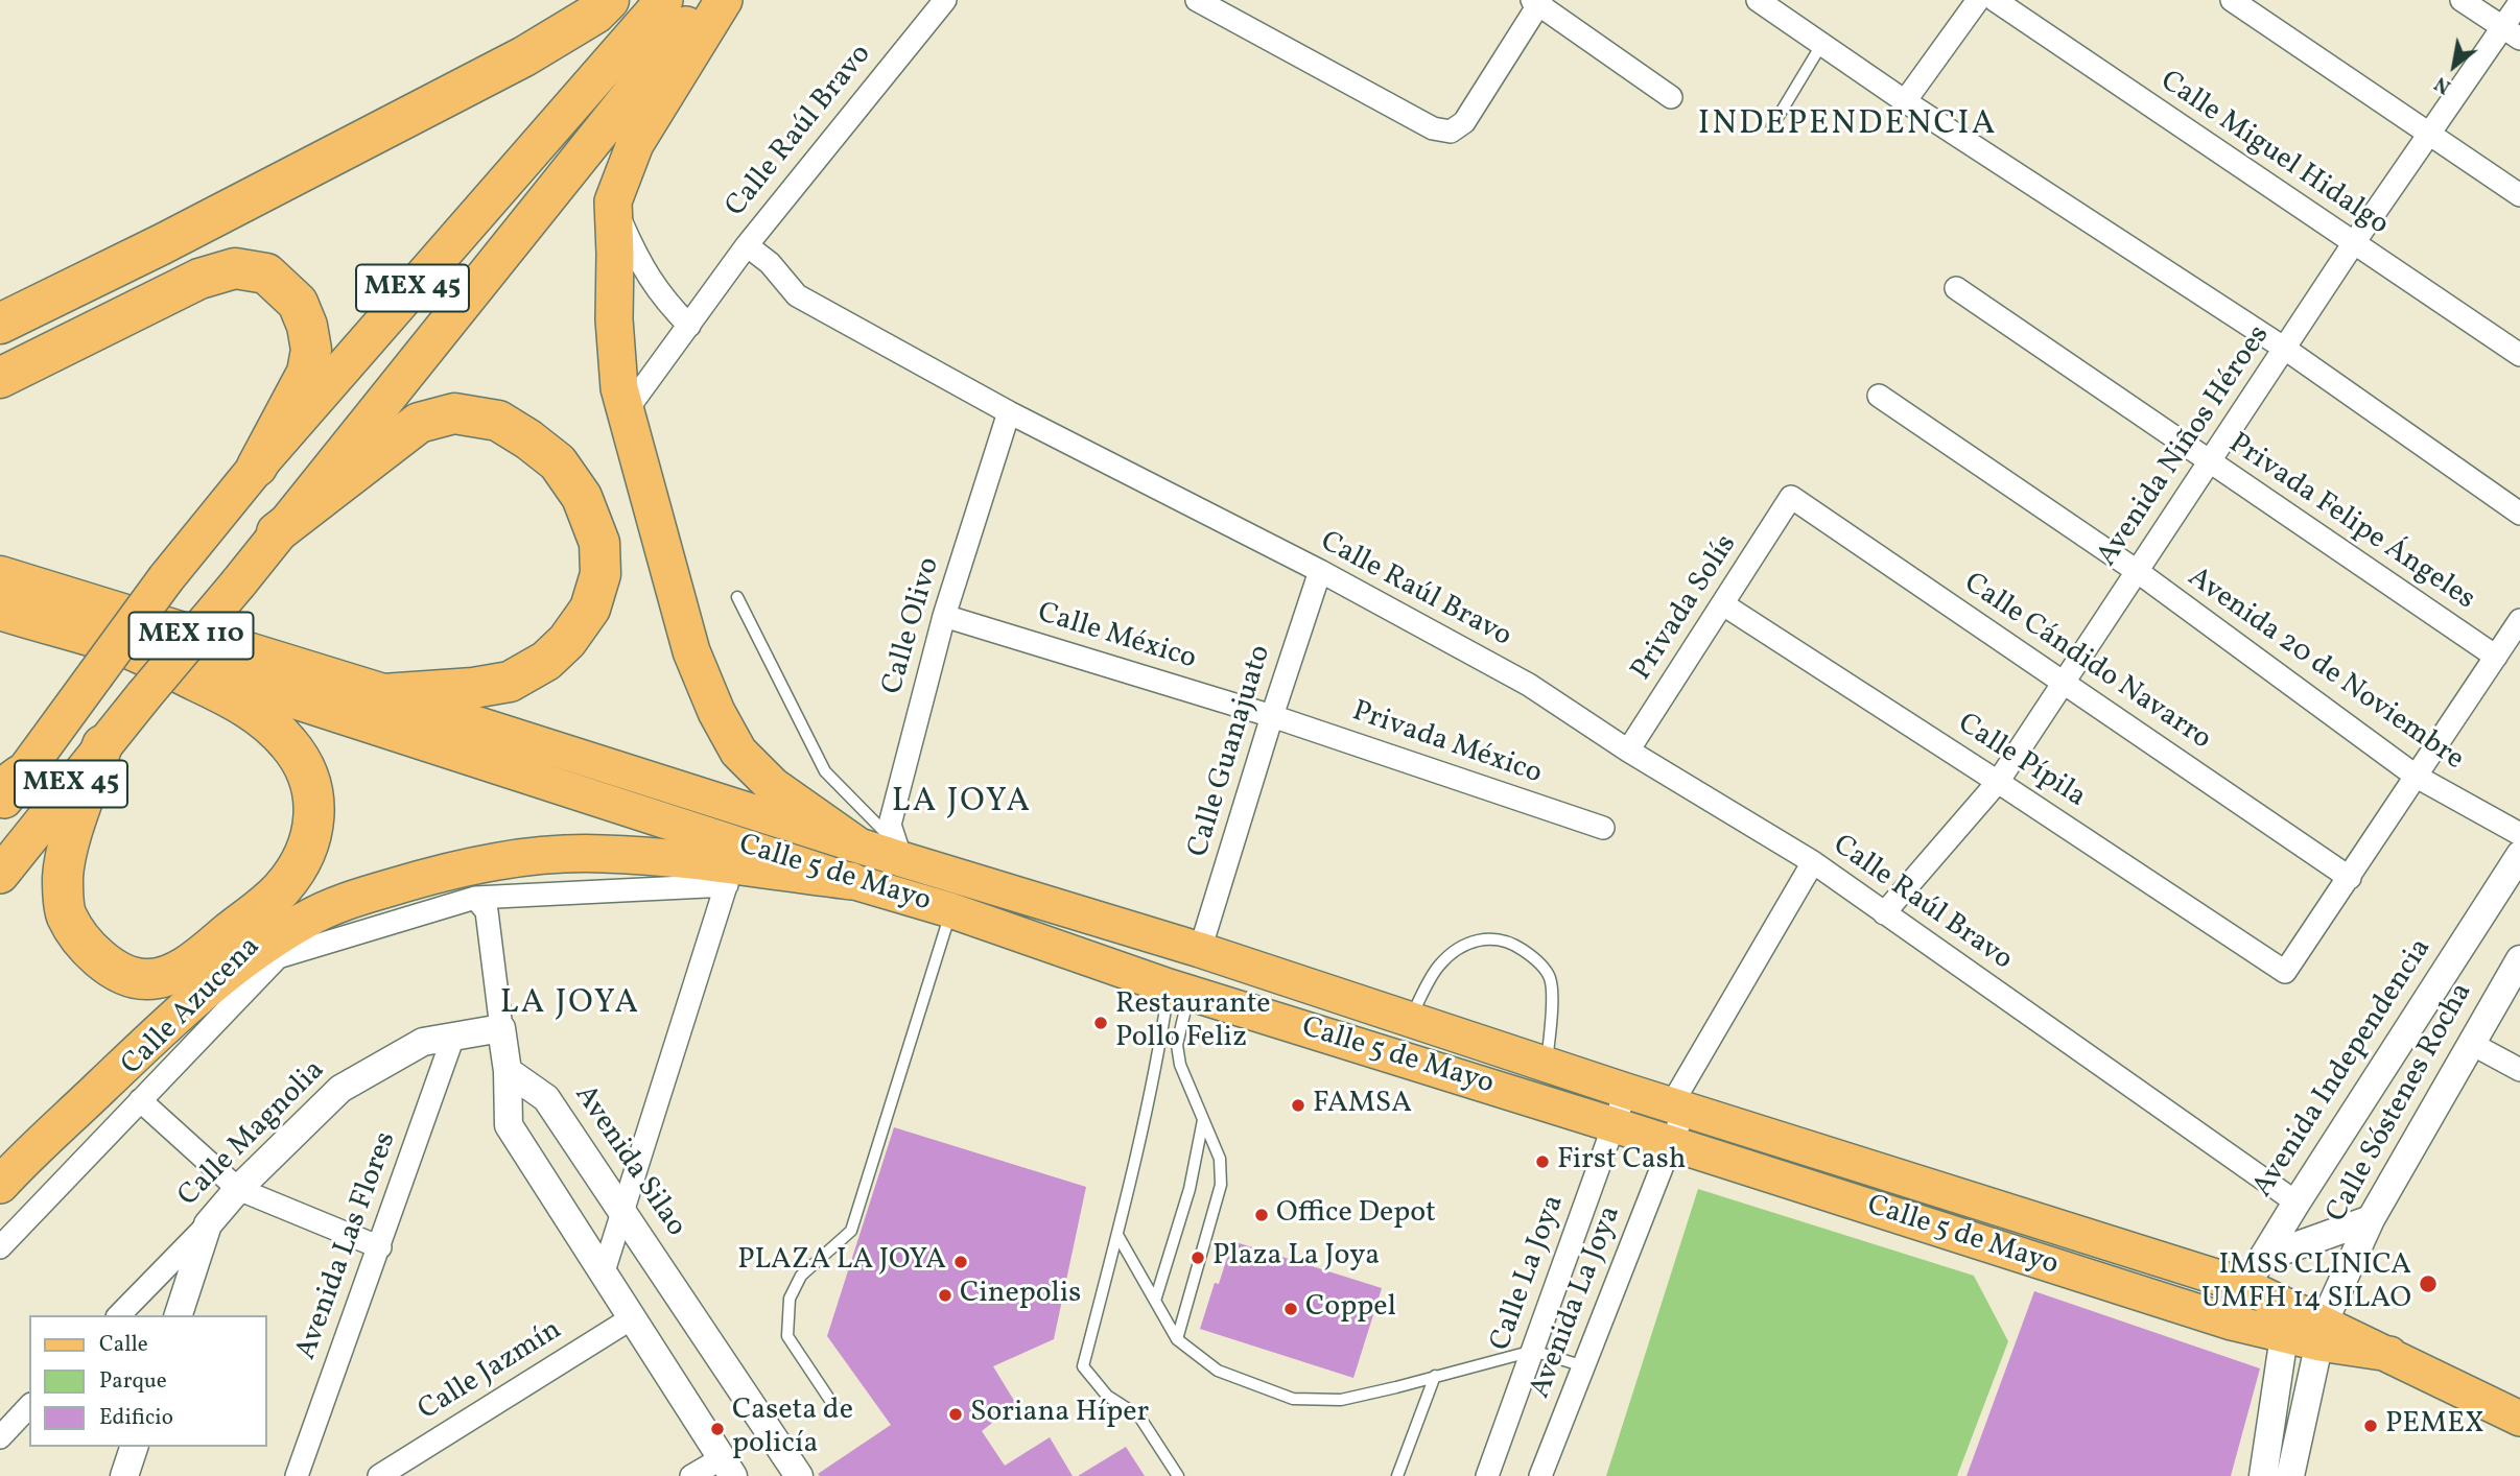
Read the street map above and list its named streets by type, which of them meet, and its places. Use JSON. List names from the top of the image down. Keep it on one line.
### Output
{"streets":{"highway":["MEX 45","MEX 110"],"main road":["Calle 5 de Mayo"],"street":["Calle Raúl Bravo","Calle Miguel Hidalgo","Avenida Niños Héroes","Privada Felipe Ángeles","Privada Solís","Calle Olivo","Calle México","Calle Cándido Navarro","Avenida 20 de Noviembre","Privada México","Calle Guanajuato","Calle Pípila","Calle Azucena","Avenida Independencia","Calle Sóstenes Rocha","Calle Magnolia","Avenida Silao","Avenida Las Flores","Calle La Joya","Avenida La Joya","Calle Jazmín"]},"crossings":[["Calle Raúl Bravo","Avenida Niños Héroes"],["Calle Raúl Bravo","Privada Solís"],["Calle Raúl Bravo","Calle Olivo"],["Calle Raúl Bravo","Calle Guanajuato"],["Calle Raúl Bravo","Avenida Independencia"],["Calle Miguel Hidalgo","Avenida Niños Héroes"],["Avenida Niños Héroes","Privada Felipe Ángeles"],["Avenida Niños Héroes","Calle Cándido Navarro"],["Avenida Niños Héroes","Avenida 20 de Noviembre"],["Avenida Niños Héroes","Calle Pípila"],["Privada Solís","Calle Cándido Navarro"],["Privada Solís","Calle Pípila"],["Calle Olivo","Calle México"],["Calle Olivo","Calle 5 de Mayo"],["MEX 110","Calle 5 de Mayo"],["Calle México","Privada México"],["Calle México","Calle Guanajuato"],["Calle Cándido Navarro","Calle Pípila"],["Privada México","Calle Guanajuato"],["Calle Guanajuato","Calle 5 de Mayo"],["Calle 5 de Mayo","Avenida Independencia"],["Calle 5 de Mayo","Calle Sóstenes Rocha"],["Calle 5 de Mayo","Calle La Joya"],["Calle 5 de Mayo","Avenida La Joya"],["Calle Magnolia","Avenida Las Flores"]],"districts":["INDEPENDENCIA","LA JOYA","LA JOYA"],"places":["Restaurante Pollo Feliz","FAMSA","First Cash","Office Depot","Plaza La Joya","PLAZA LA JOYA","IMSS CLINICA UMFH 14 SILAO","Cinepolis","Coppel","Soriana Híper","PEMEX","Caseta de policía"],"legend":["Calle","Parque","Edificio"],"north":"bottom left"}
